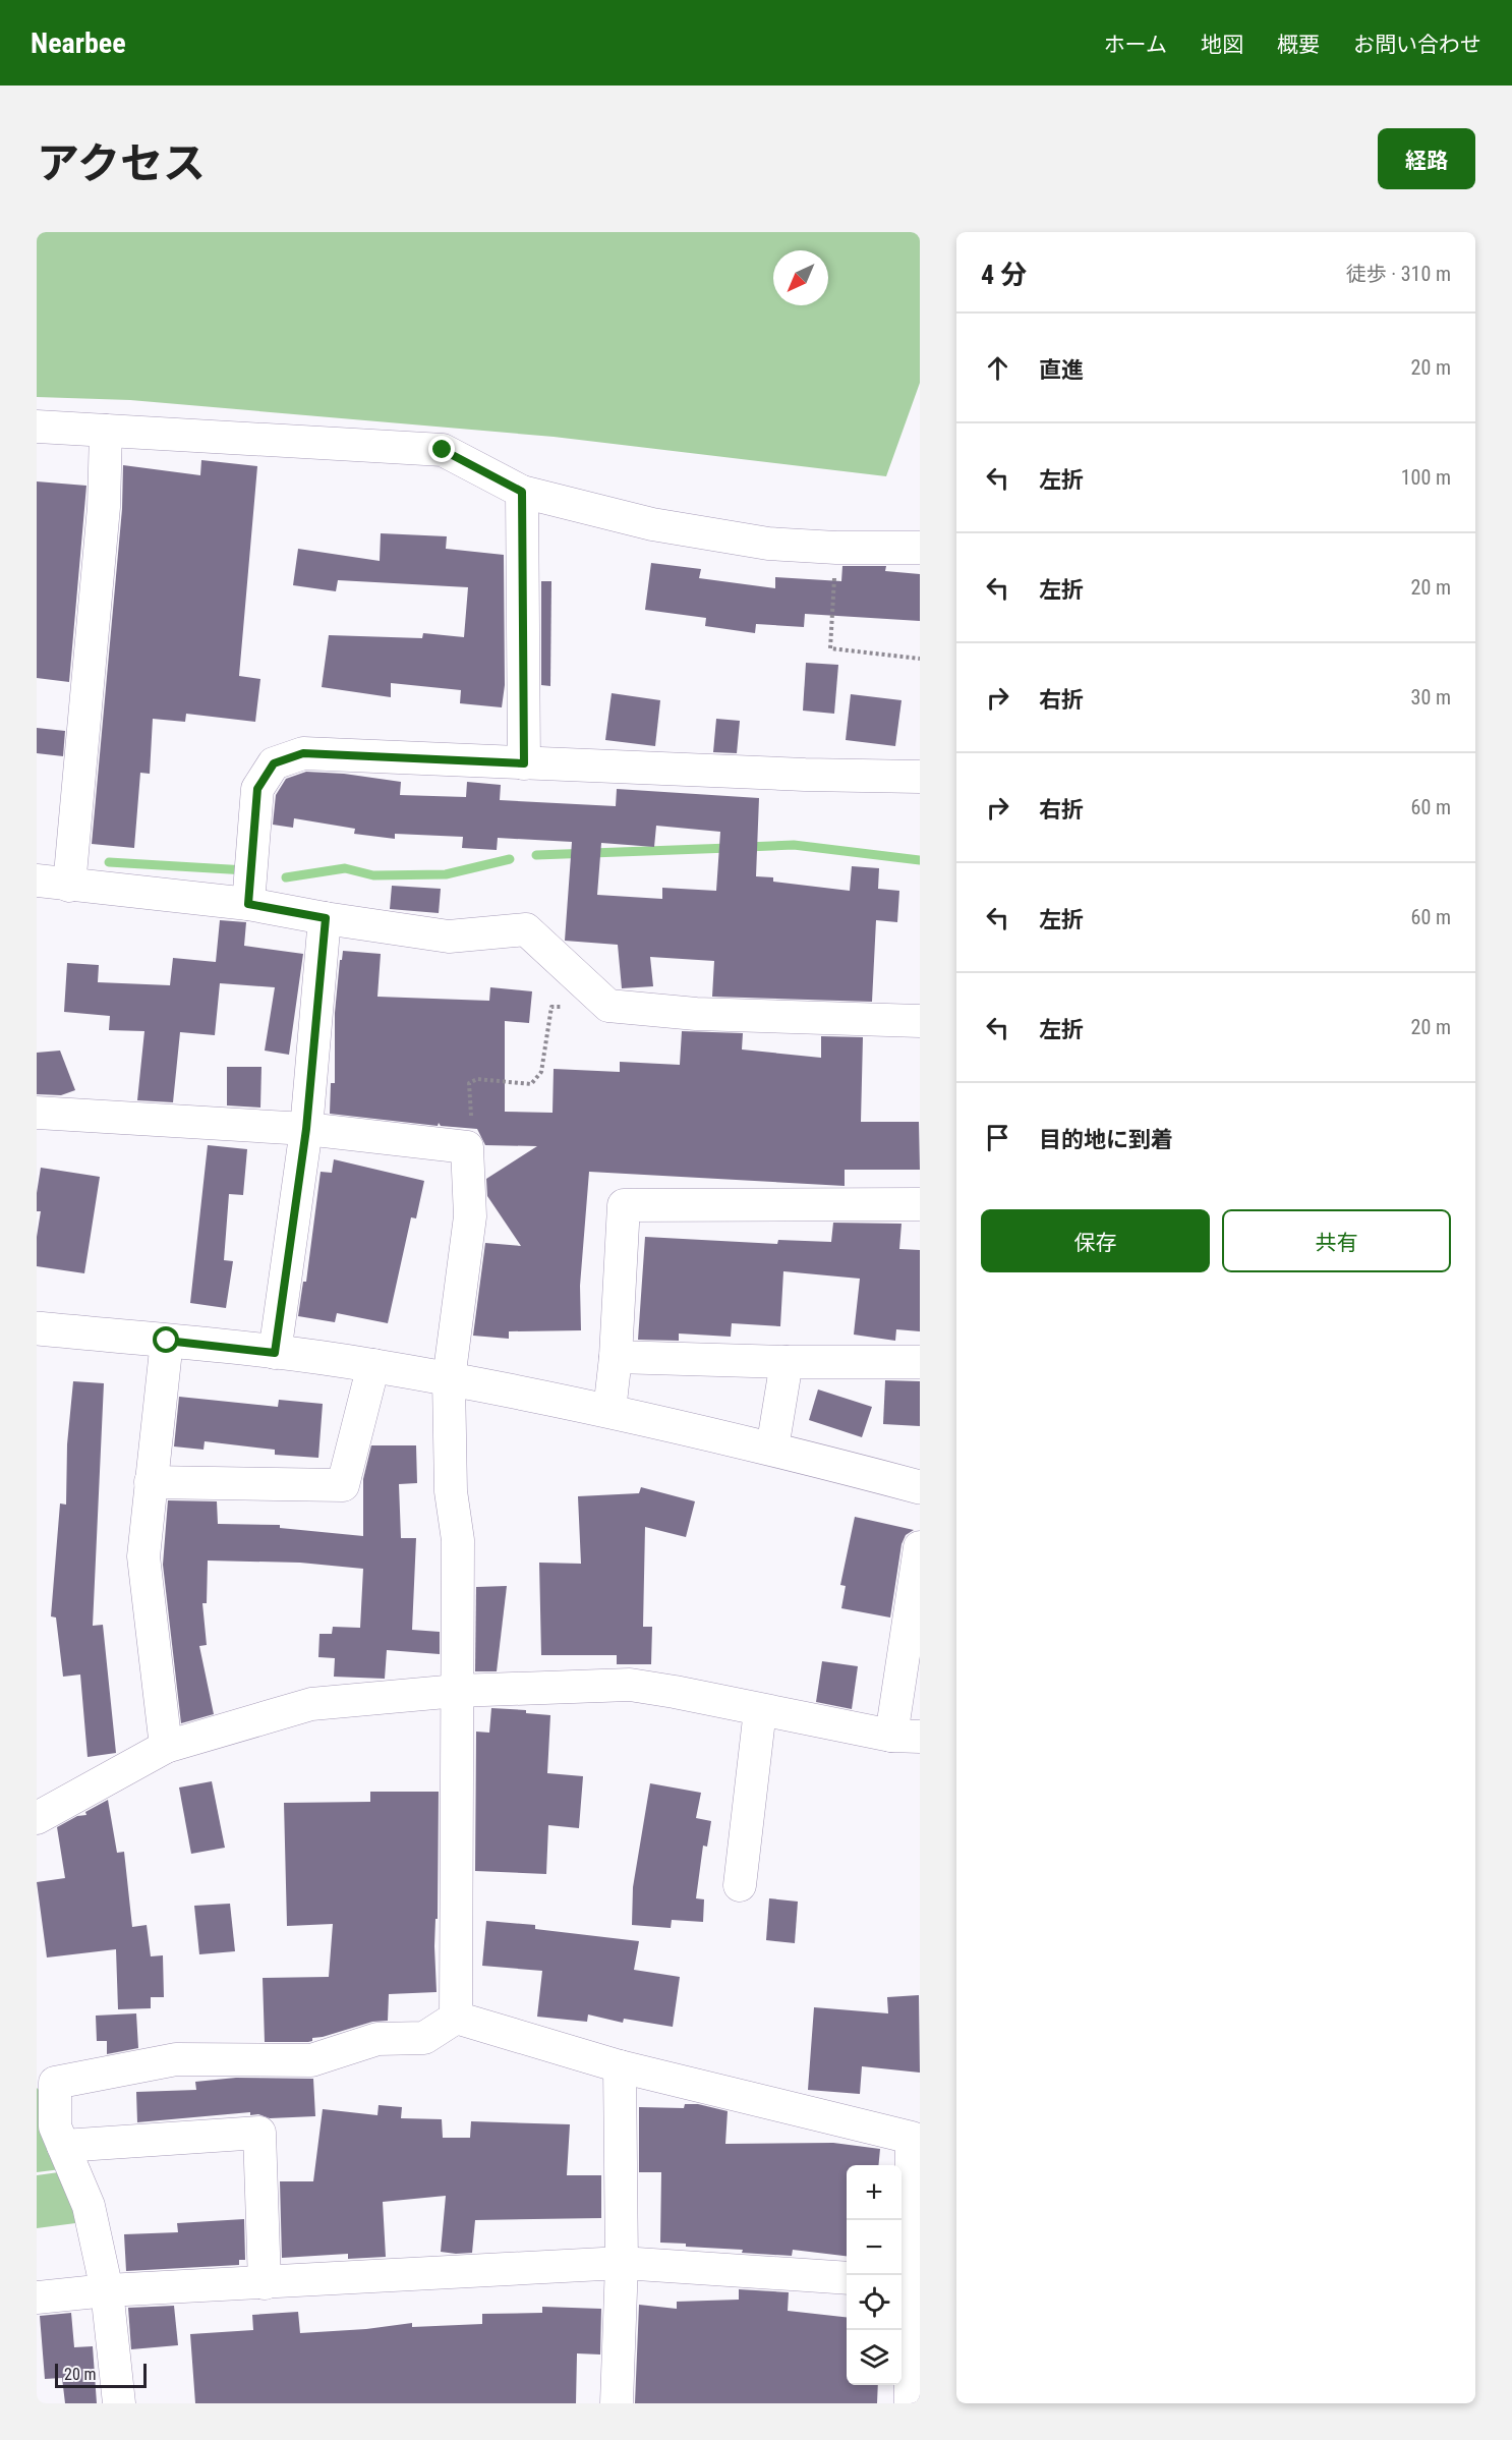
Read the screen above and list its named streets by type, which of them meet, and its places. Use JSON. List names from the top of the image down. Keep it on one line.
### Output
{"scale_bar":"20 m","north":"bottom left","page":{"header":"Nearbee","nav":["ホーム","地図","概要","お問い合わせ"],"title":"アクセス","buttons":["経路",["保存","共有"]],"heading":["4 分","徒歩 · 310 m"],"list":[["直進","20 m"],["左折","100 m"],["左折","20 m"],["右折","30 m"],["右折","60 m"],["左折","60 m"],["左折","20 m"],"目的地に到着"],"map_buttons":["+","−"],"scale":"20 m"}}
